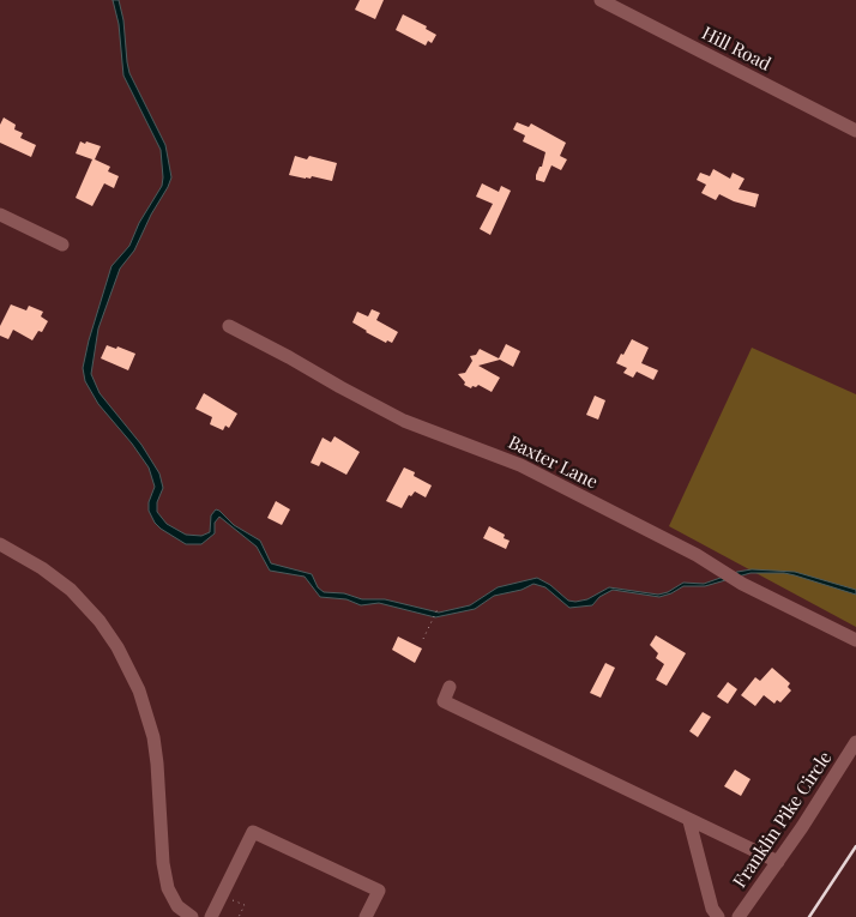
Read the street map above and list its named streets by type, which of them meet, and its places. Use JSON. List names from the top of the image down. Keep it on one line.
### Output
{"streets":{"street":["Hill Road","Baxter Lane","Franklin Pike Circle"]}}
